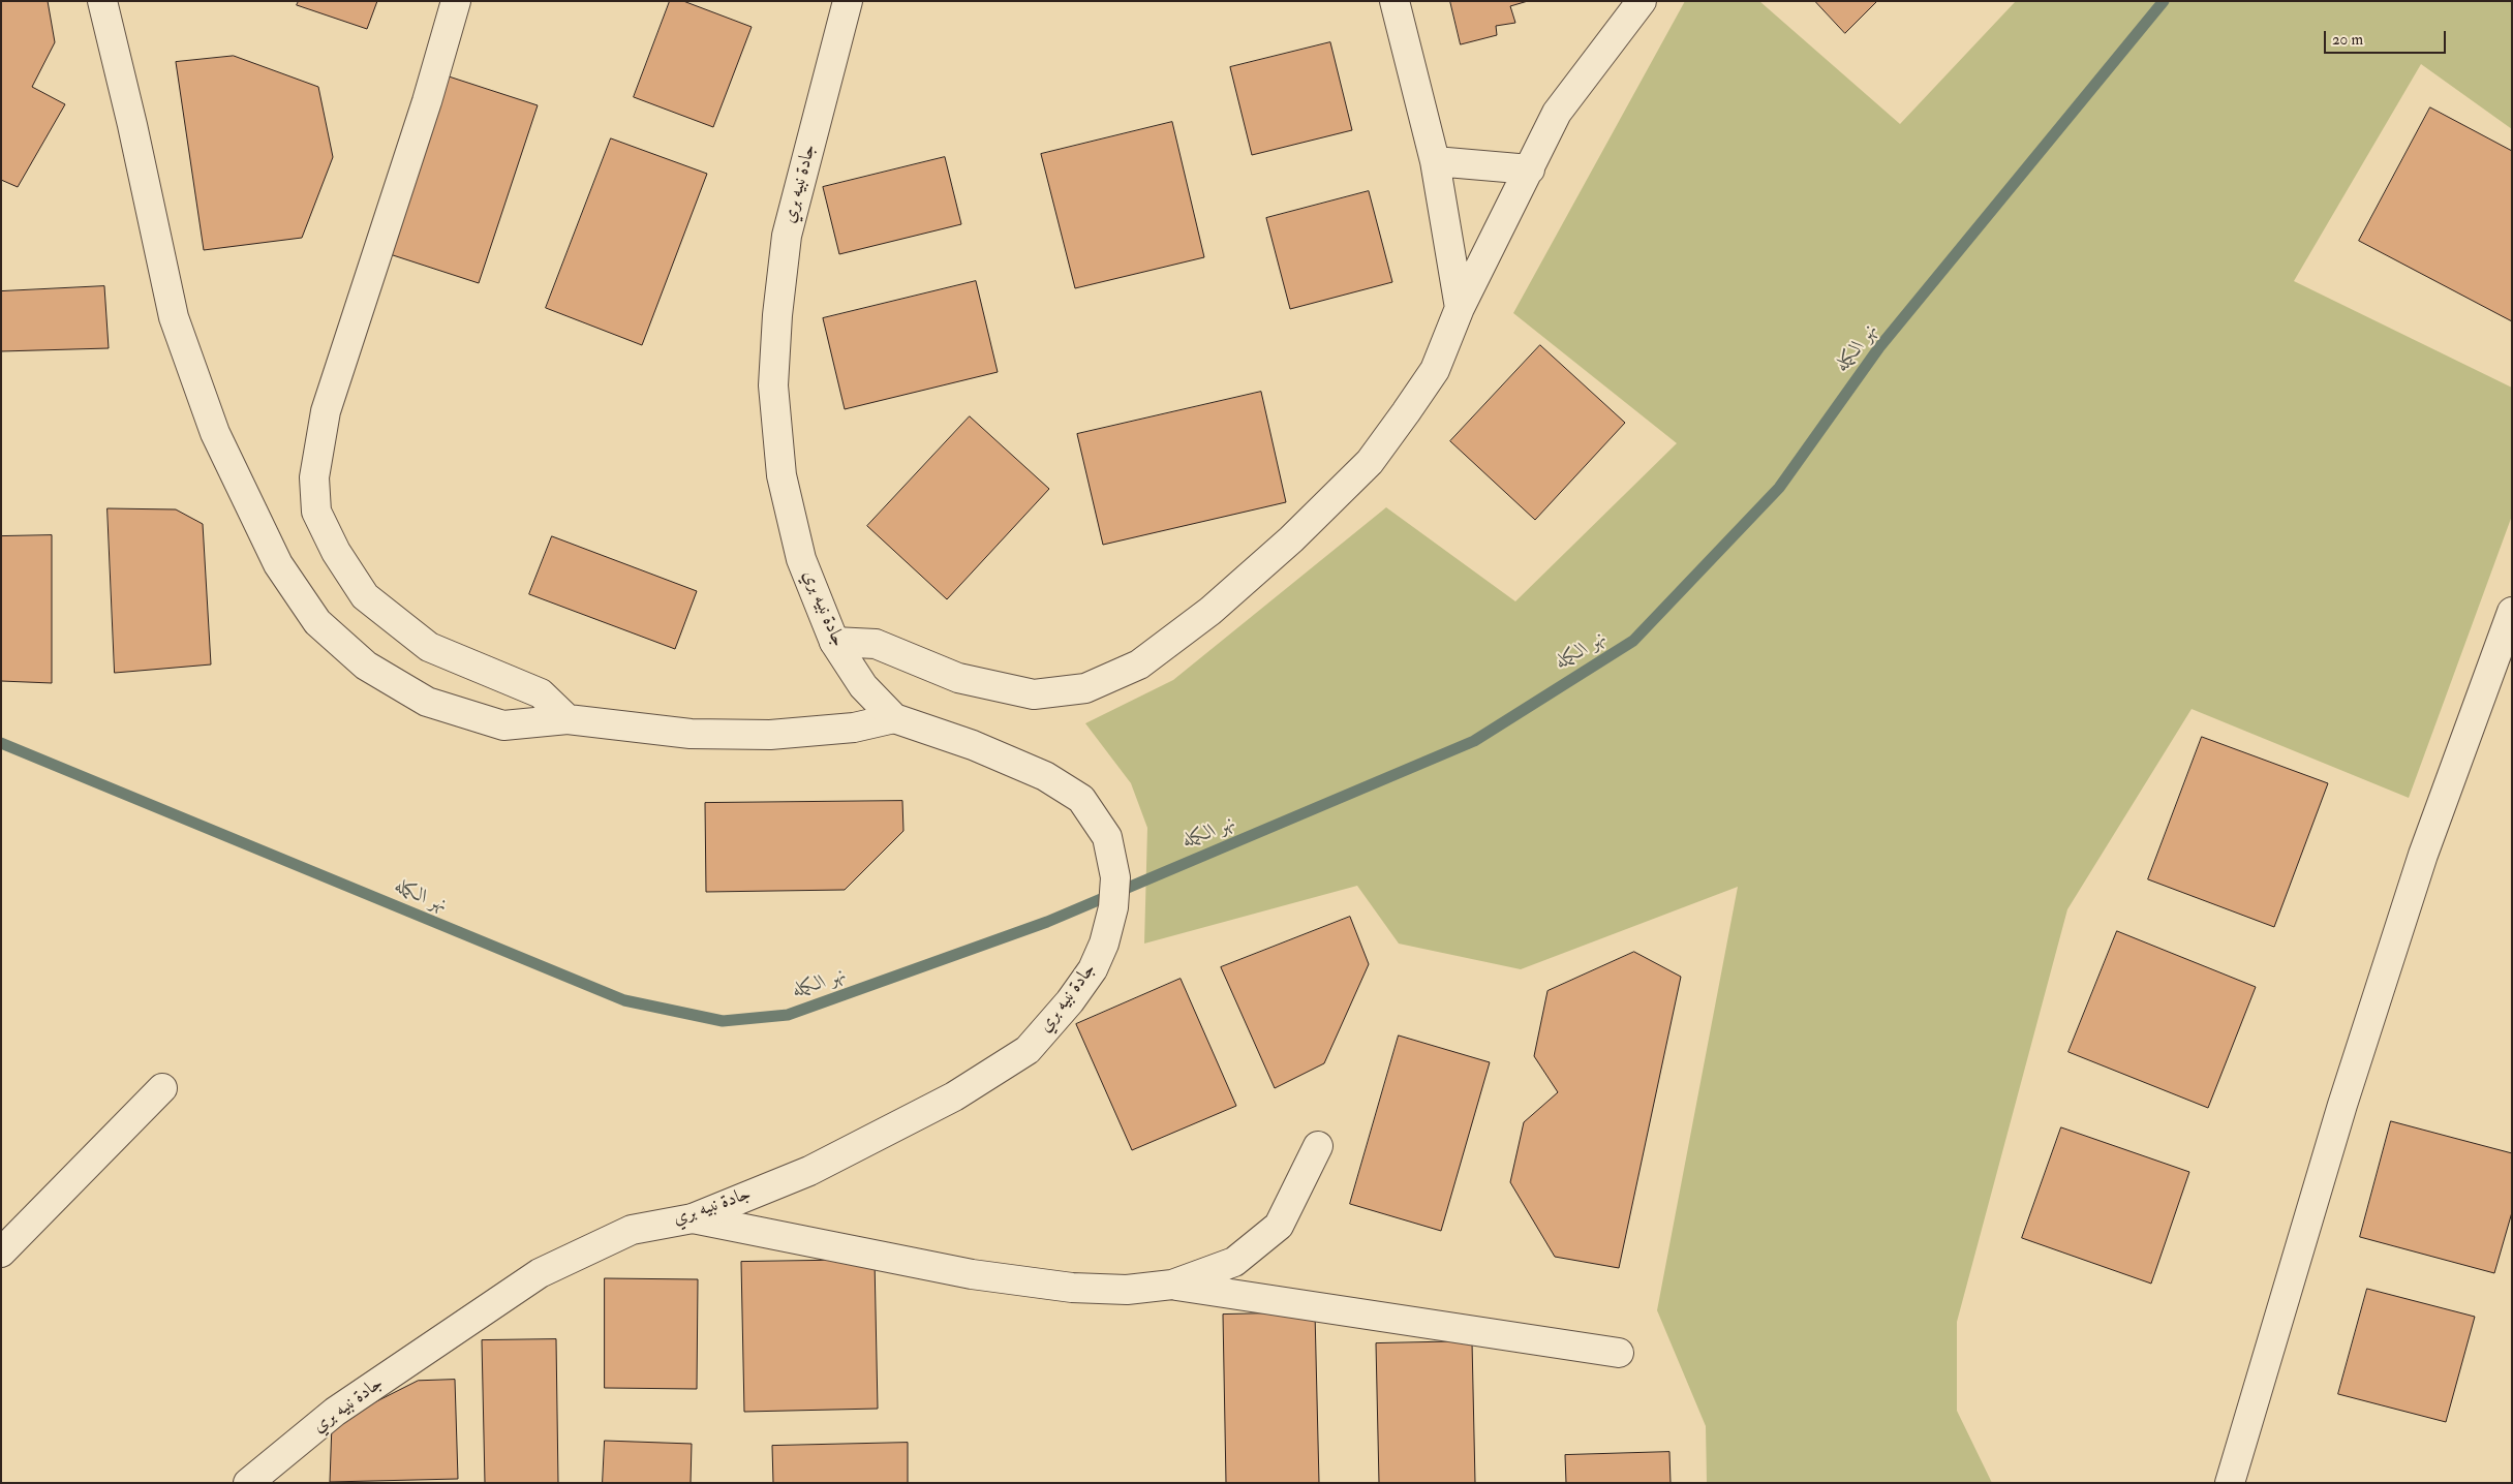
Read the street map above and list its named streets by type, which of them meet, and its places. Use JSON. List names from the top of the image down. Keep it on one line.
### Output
{"streets":{"street":["جادة نبيه بري"]},"water":["نهر الكمله"],"scale_bar":"20 m"}
